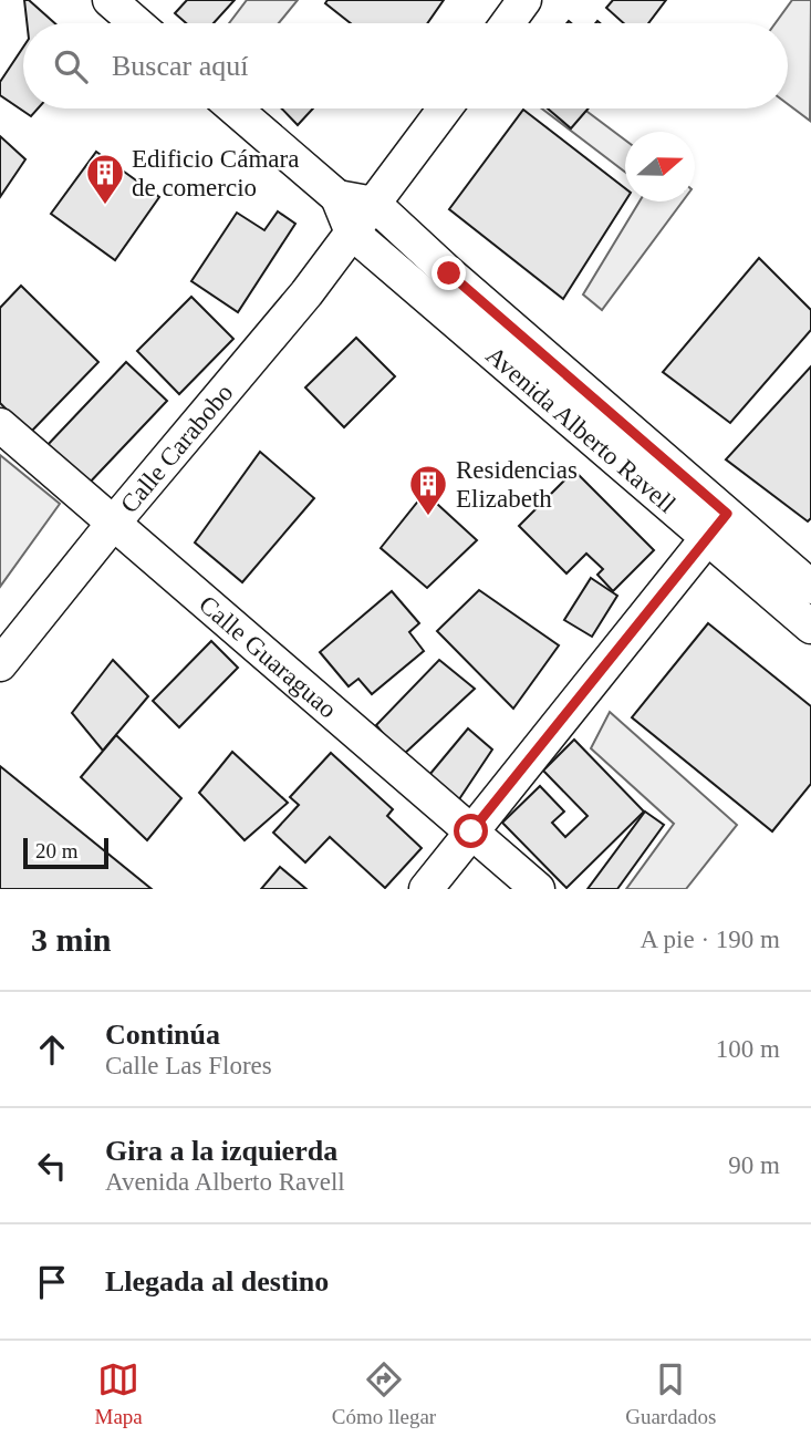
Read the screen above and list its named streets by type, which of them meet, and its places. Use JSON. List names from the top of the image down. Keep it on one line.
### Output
{"streets":{"street":["Avenida Alberto Ravell","Calle Carabobo","Calle Guaraguao"]},"crossings":[["Avenida Alberto Ravell","Calle Carabobo"],["Calle Carabobo","Calle Guaraguao"]],"places":{"building":["Edificio Cámara de comercio","Residencias Elizabeth"]},"scale_bar":"20 m","north":"right","page":{"search":"Buscar aquí","scale":"20 m","heading":["3 min","A pie · 190 m"],"list":[["Continúa","Calle Las Flores","100 m"],["Gira a la izquierda","Avenida Alberto Ravell","90 m"],"Llegada al destino"],"nav":["Mapa","Cómo llegar","Guardados"]}}
